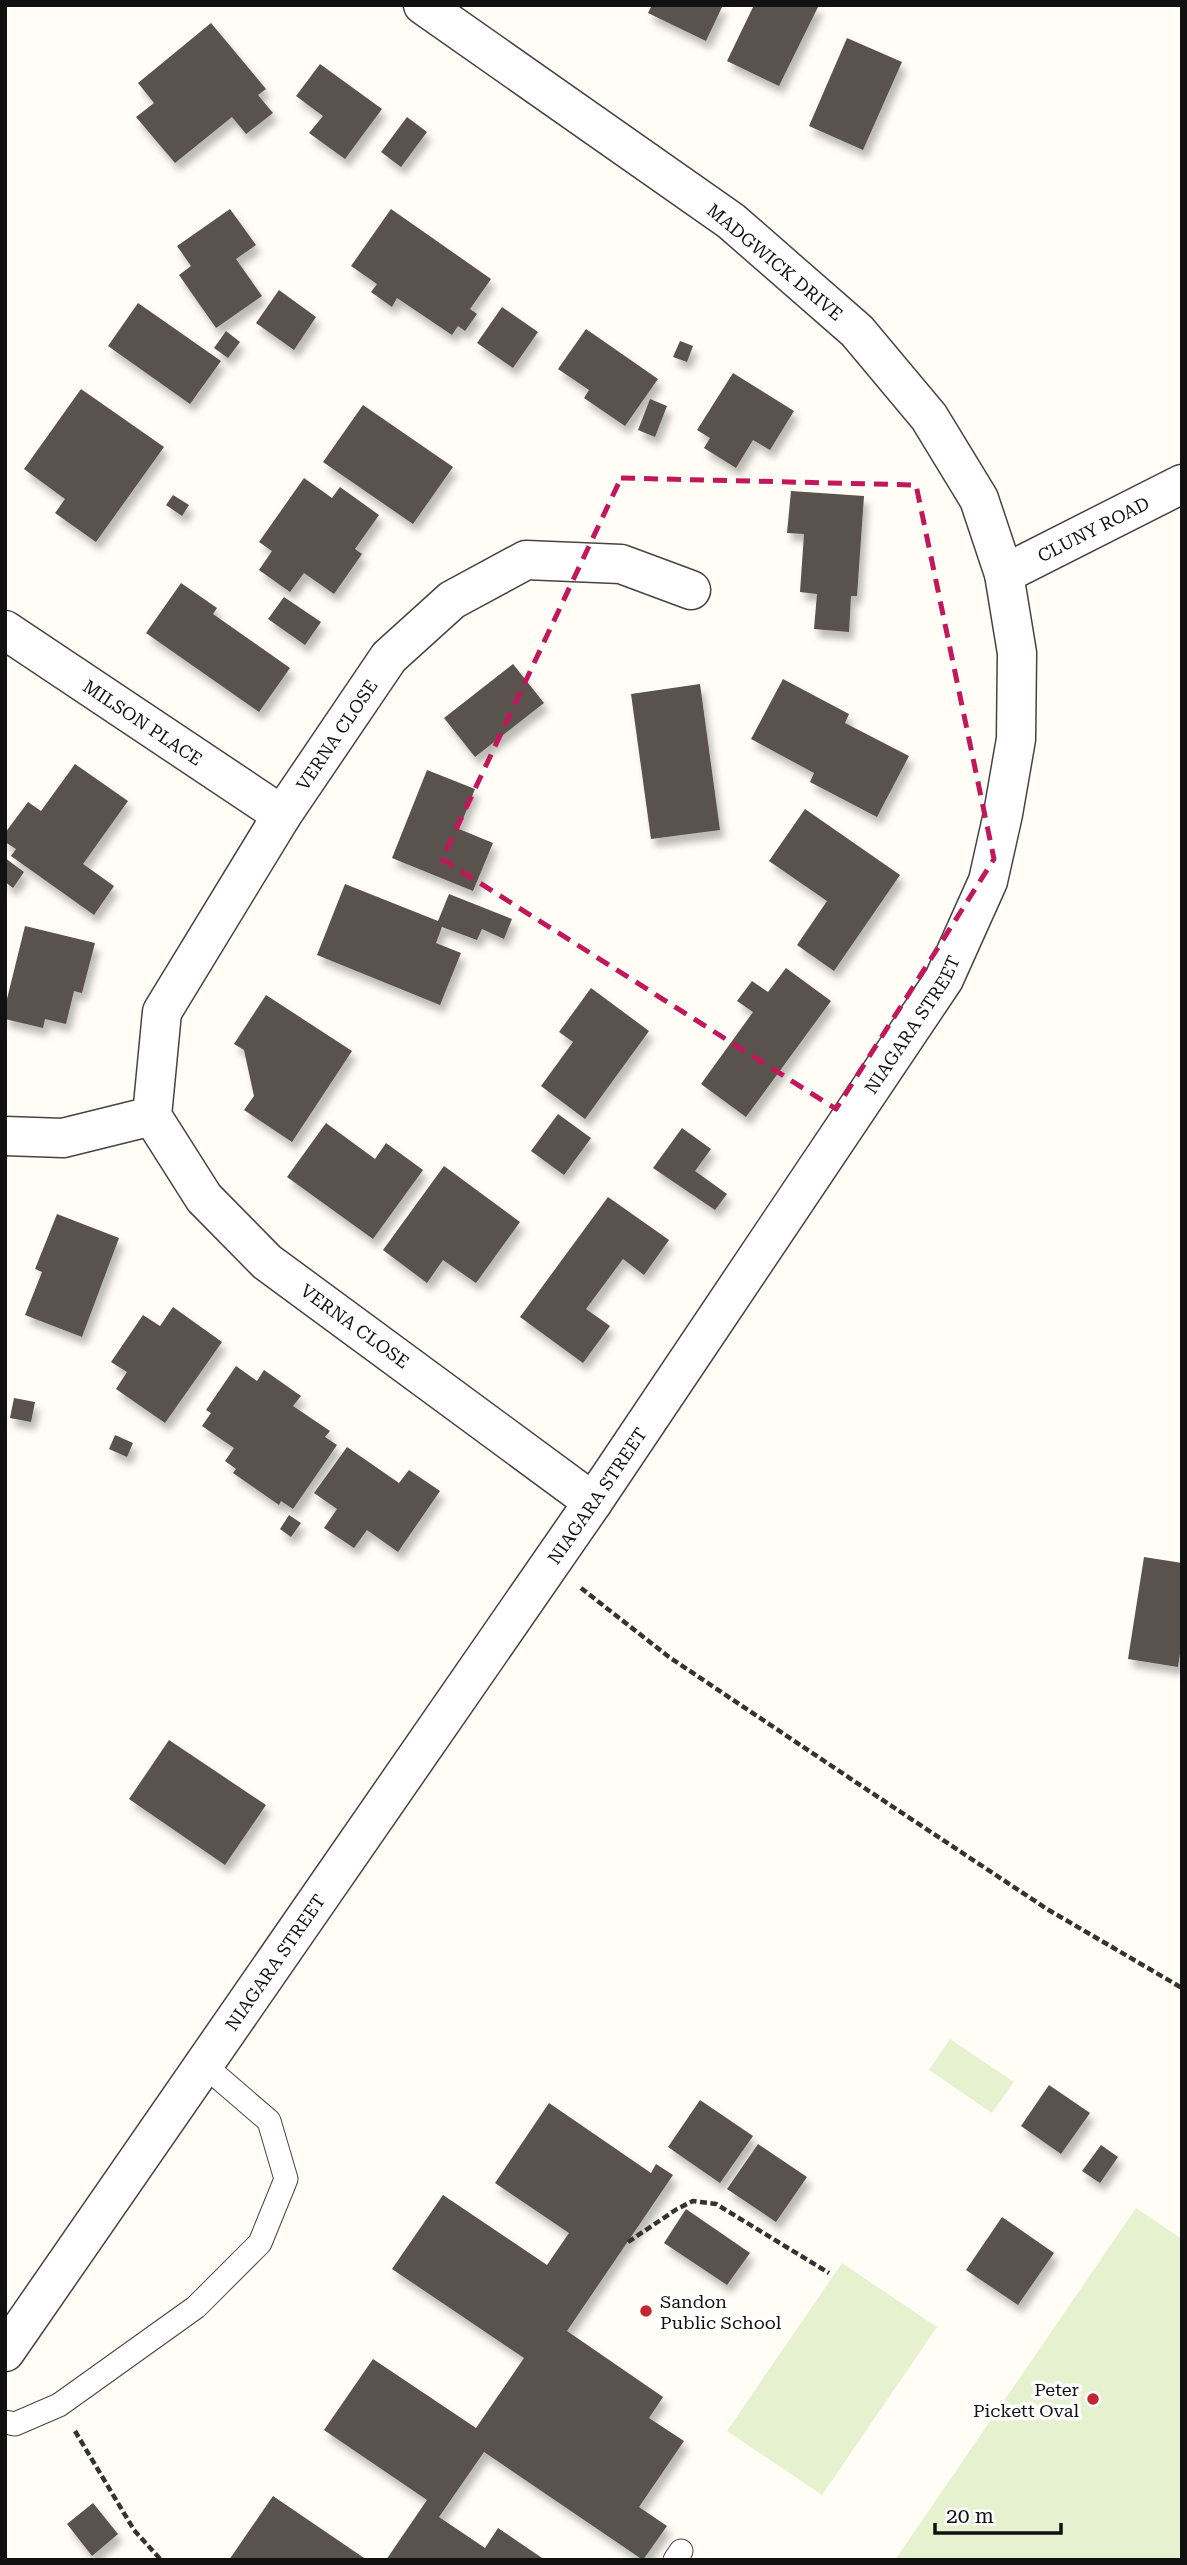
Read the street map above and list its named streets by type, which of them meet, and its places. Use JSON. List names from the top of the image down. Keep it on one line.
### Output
{"streets":{"street":["MADGWICK DRIVE","CLUNY ROAD","MILSON PLACE","VERNA CLOSE","NIAGARA STREET"]},"crossings":[["MADGWICK DRIVE","CLUNY ROAD"],["MADGWICK DRIVE","NIAGARA STREET"],["CLUNY ROAD","NIAGARA STREET"],["MILSON PLACE","VERNA CLOSE"],["VERNA CLOSE","NIAGARA STREET"]],"places":["Sandon Public School","Peter Pickett Oval"],"scale_bar":"20 m"}
